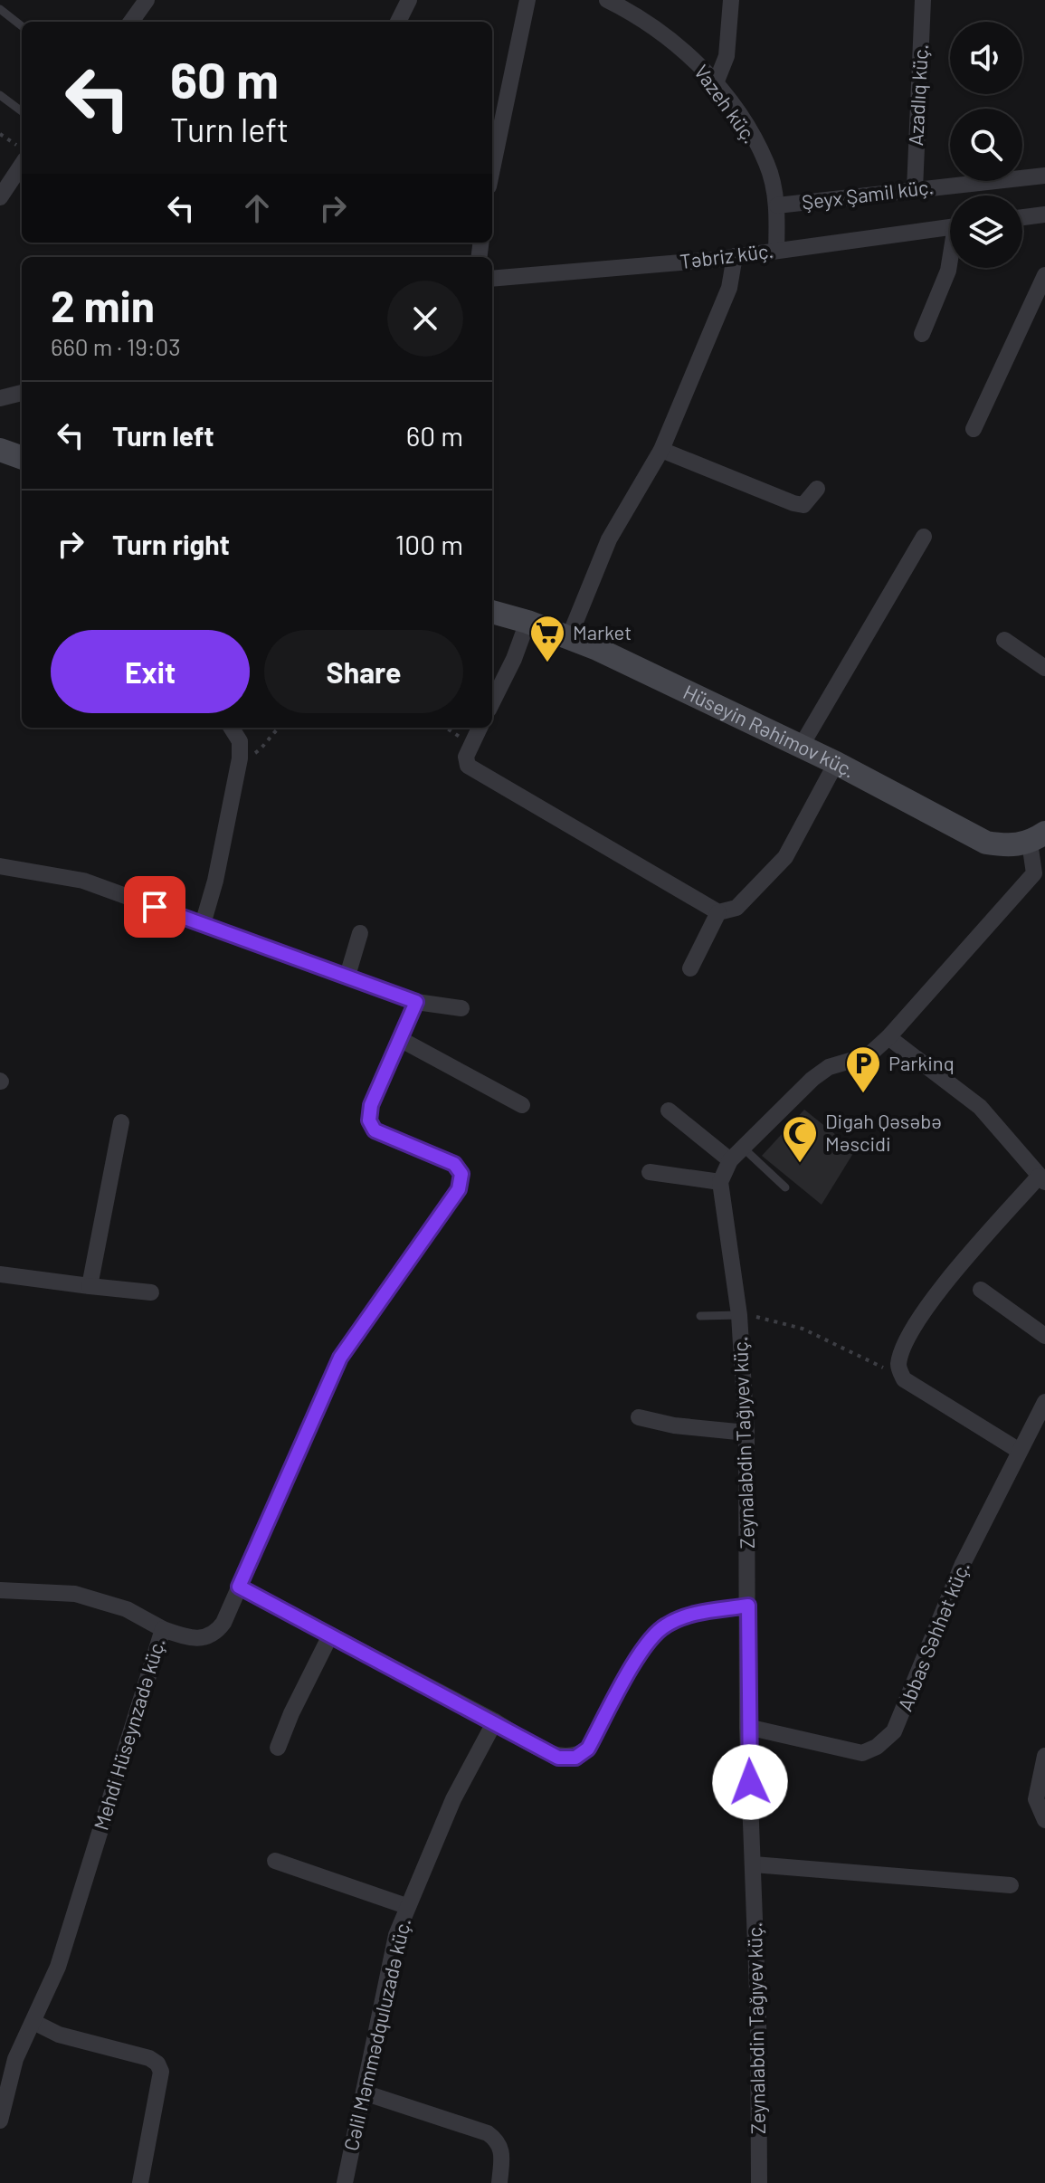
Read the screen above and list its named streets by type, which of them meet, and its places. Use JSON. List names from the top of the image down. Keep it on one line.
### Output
{"streets":{"main road":["Hüseyin Rəhimov küç."],"street":["Azadlıq küç.","Vazeh küç.","Şeyx Şamil küç.","Təbriz küç.","Zeynalabdin Tağıyev küç.","Abbas Səhhət küç.","Mehdi Hüseynzadə küç.","Cəlil Məmmədquluzadə küç."]},"crossings":[["Azadlıq küç.","Şeyx Şamil küç."],["Vazeh küç.","Şeyx Şamil küç."],["Vazeh küç.","Təbriz küç."],["Zeynalabdin Tağıyev küç.","Abbas Səhhət küç."]],"places":{"supermarket":["Market"],"parking":["Parkinq"],"mosque":["Digah Qəsəbə Məscidi"]},"page":{"turn":["60 m","Turn left"],"heading":["2 min","660 m · 19:03"],"list":[{"name":"Turn left","value":"60 m"},{"name":"Turn right","value":"100 m"}],"buttons":["Exit","Share"]}}
